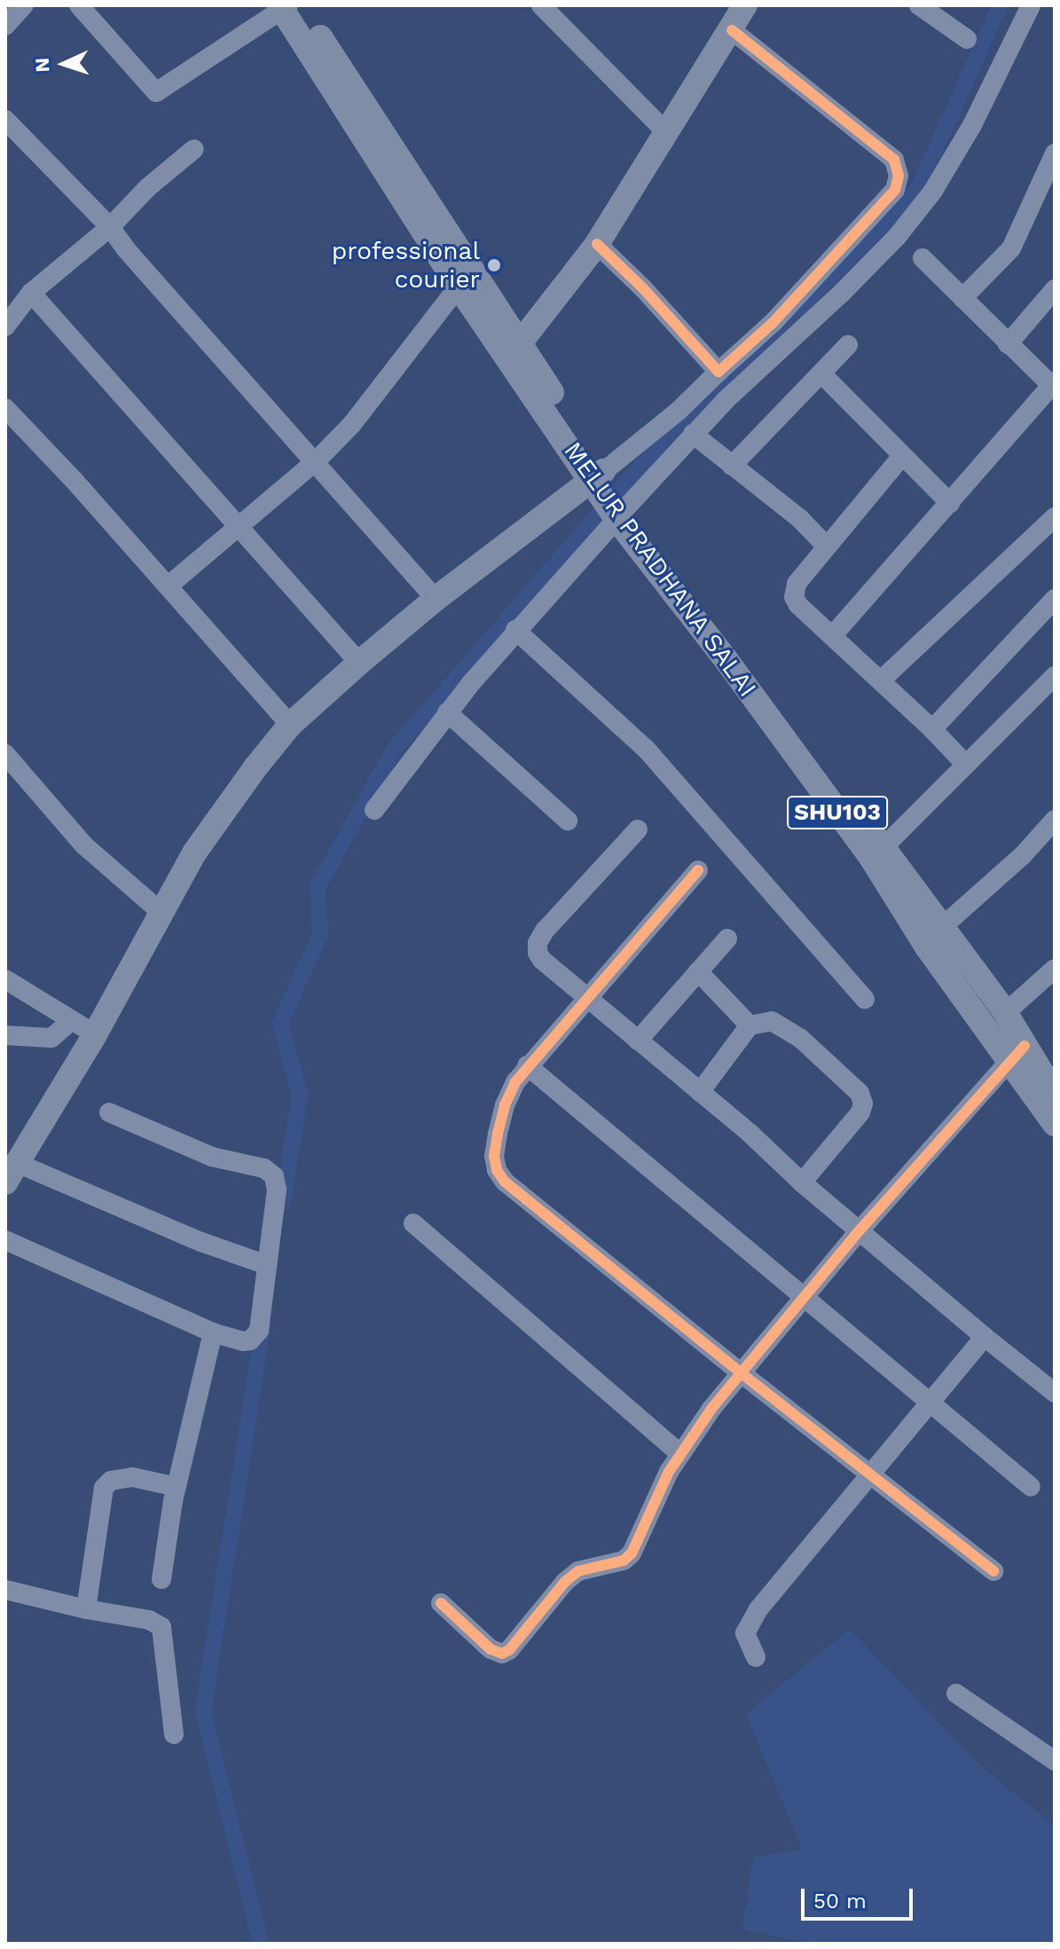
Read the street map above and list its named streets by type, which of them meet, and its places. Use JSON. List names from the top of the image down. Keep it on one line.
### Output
{"streets":{"main road":["MELUR PRADHANA SALAI","SHU103"]},"places":["professional courier"],"scale_bar":"50 m","north":"left"}
